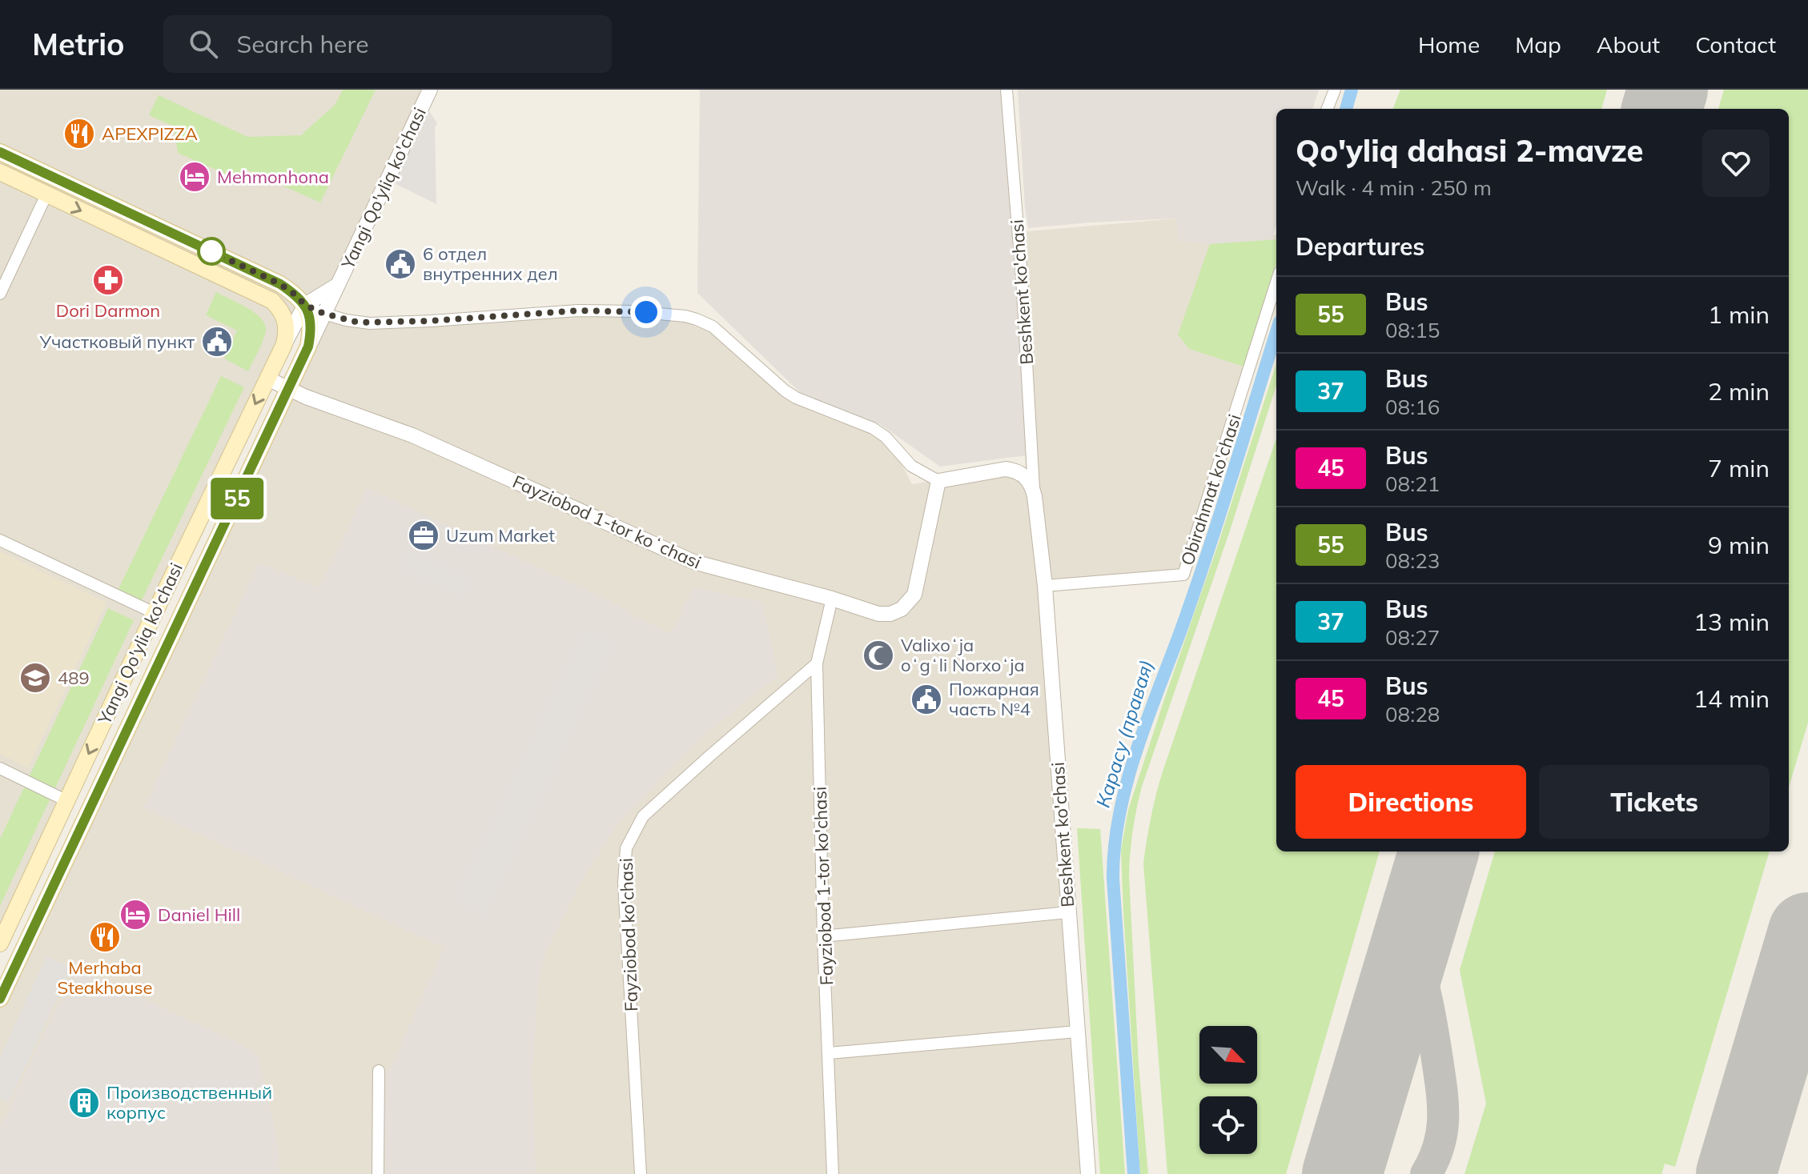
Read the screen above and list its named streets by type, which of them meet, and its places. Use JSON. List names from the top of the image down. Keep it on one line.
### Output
{"streets":{"main road":["Yangi Qo'yliq ko'chasi"],"street":["Beshkent ko'chasi","Obirahmat ko'chasi","Fayziobod 1-tor koʻchasi","Fayziobod 1-tor ko'chasi","Fayziobod ko'chasi"]},"crossings":[["Yangi Qo'yliq ko'chasi","Fayziobod 1-tor koʻchasi"],["Beshkent ko'chasi","Obirahmat ko'chasi"],["Fayziobod 1-tor koʻchasi","Fayziobod 1-tor ko'chasi"],["Fayziobod 1-tor ko'chasi","Fayziobod ko'chasi"]],"water":["Карасу (правая)"],"places":{"restaurant":["APEXPIZZA","Merhaba Steakhouse"],"hotel":["Mehmonhona","Daniel Hill"],"public building":["6 отдел внутренних дел","Участковый пункт","Пожарная часть №4"],"pharmacy":["Dori Darmon"],"office":["Uzum Market"],"mosque":["Valixoʻja oʻgʻli Norxoʻja"],"school or university":["489"],"building":["Производственный корпус"]},"lines":["bus line 55"],"north":"bottom right","page":{"header":"Metrio","search":"Search here","nav":["Home","Map","About","Contact"],"on_map":"55","heading":[["Qo'yliq dahasi 2-mavze","Walk · 4 min · 250 m"],"Departures"],"list":[{"mark":"55","name":"Bus","note":"08:15","value":"1 min"},{"mark":"37","name":"Bus","note":"08:16","value":"2 min"},{"mark":"45","name":"Bus","note":"08:21","value":"7 min"},{"mark":"55","name":"Bus","note":"08:23","value":"9 min"},{"mark":"37","name":"Bus","note":"08:27","value":"13 min"},{"mark":"45","name":"Bus","note":"08:28","value":"14 min"}],"buttons":["Directions","Tickets"]}}
